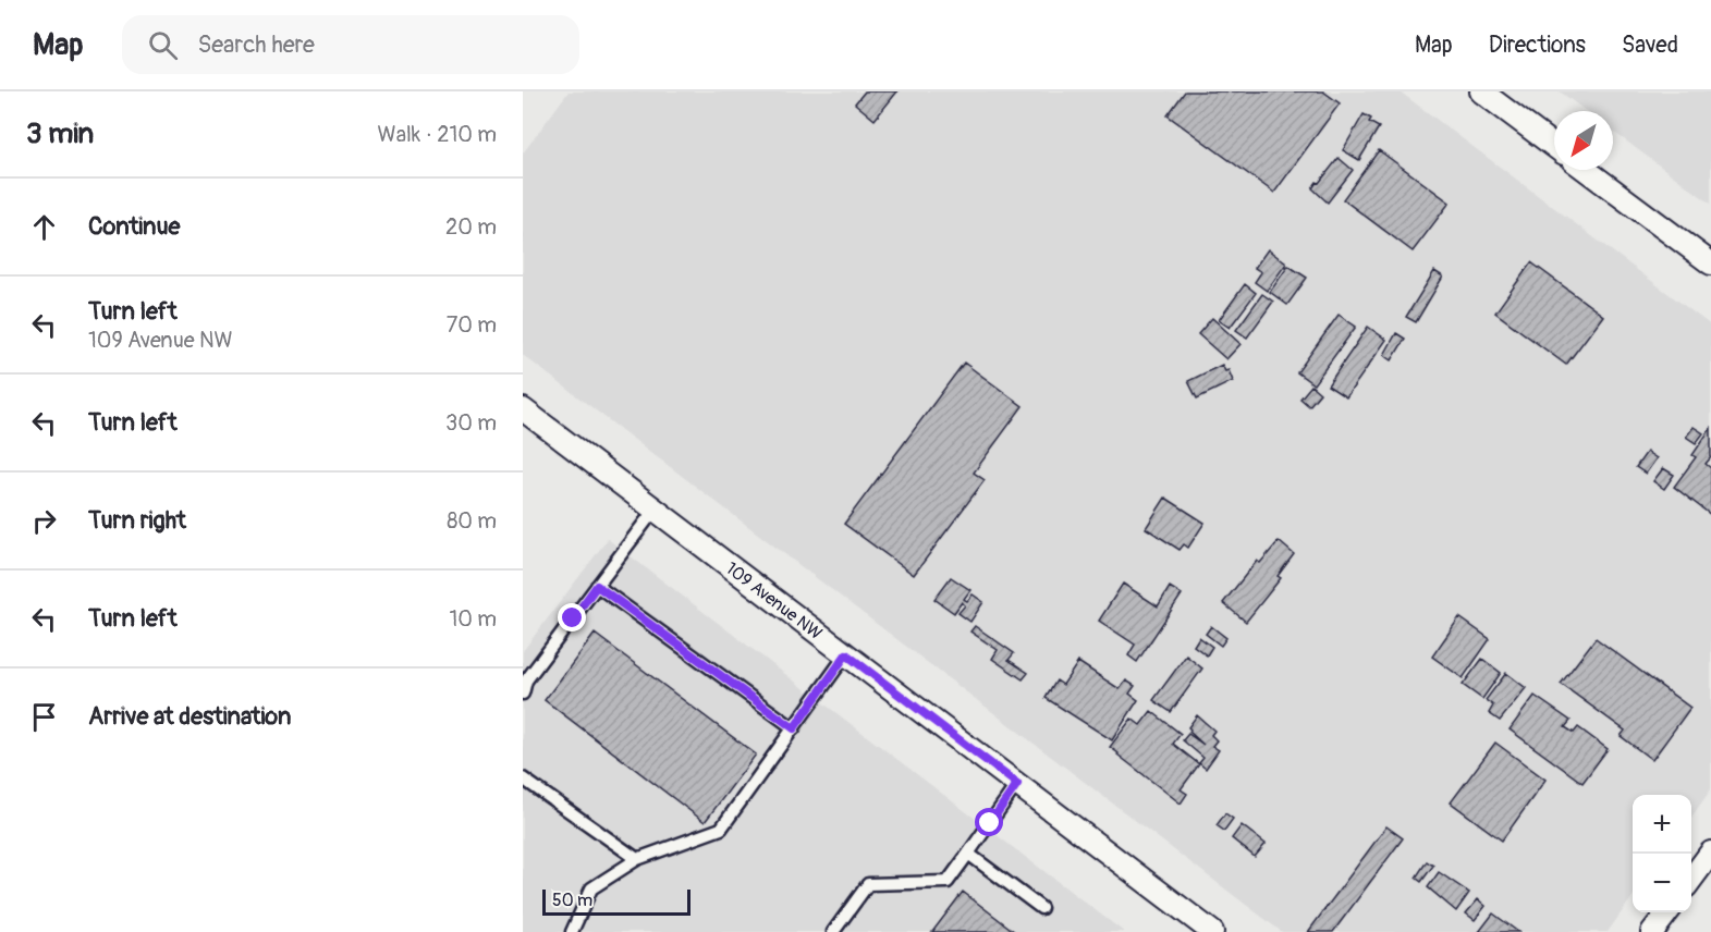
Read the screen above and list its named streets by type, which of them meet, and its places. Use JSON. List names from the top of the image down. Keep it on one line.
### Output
{"streets":{"street":["109 Avenue NW"]},"scale_bar":"50 m","north":"bottom left","page":{"header":"Map","search":"Search here","nav":["Map","Directions","Saved"],"heading":["3 min","Walk · 210 m"],"list":[["Continue","20 m"],["Turn left","109 Avenue NW","70 m"],["Turn left","30 m"],["Turn right","80 m"],["Turn left","10 m"],"Arrive at destination"],"map_buttons":["+","−"],"scale":"50 m"}}
